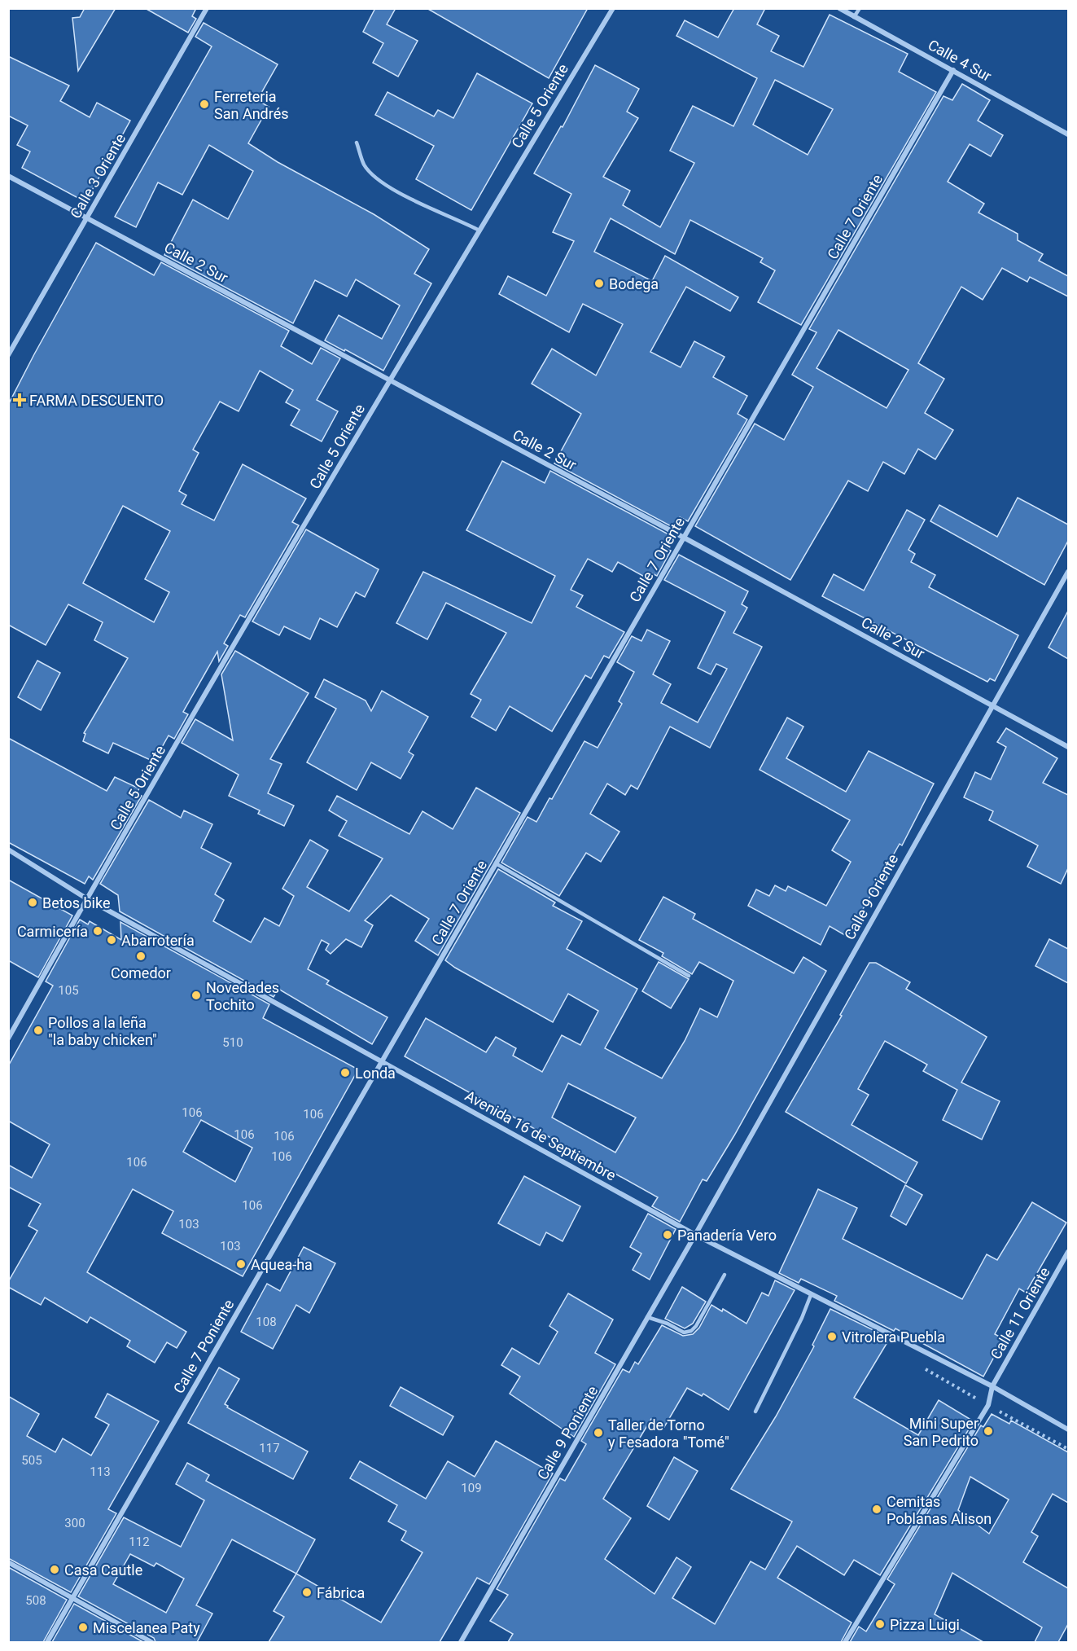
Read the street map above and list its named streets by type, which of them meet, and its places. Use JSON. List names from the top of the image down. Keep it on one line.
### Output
{"streets":{"street":["Calle 4 Sur","Calle 5 Oriente","Calle 3 Oriente","Calle 7 Oriente","Calle 2 Sur","Calle 9 Oriente","Avenida 16 de Septiembre","Calle 11 Oriente","Calle 7 Poniente","Calle 9 Poniente"]},"crossings":[["Calle 4 Sur","Calle 7 Oriente"],["Calle 5 Oriente","Calle 2 Sur"],["Calle 5 Oriente","Avenida 16 de Septiembre"],["Calle 3 Oriente","Calle 2 Sur"],["Calle 7 Oriente","Calle 2 Sur"],["Calle 7 Oriente","Avenida 16 de Septiembre"],["Calle 7 Oriente","Calle 7 Poniente"],["Calle 2 Sur","Calle 9 Oriente"],["Calle 9 Oriente","Avenida 16 de Septiembre"],["Calle 9 Oriente","Calle 9 Poniente"],["Avenida 16 de Septiembre","Calle 11 Oriente"],["Avenida 16 de Septiembre","Calle 7 Poniente"],["Avenida 16 de Septiembre","Calle 9 Poniente"]],"places":{"other":["Ferreteria San Andrés","Bodega","Betos bike","Carmicería","Abarrotería","Comedor","Novedades Tochito","Pollos a la leña \"la baby chicken\"","Londa","Panadería Vero","Aquea-ha","Vitrolera Puebla","Mini Super San Pedrito","Taller de Torno y Fesadora \"Tomé\"","Cemitas Poblanas Alison","Casa Cautle","Fábrica","Pizza Luigi","Miscelanea Paty"],"health":["FARMA DESCUENTO"]},"house_numbers":["105","510","106","106","106","106","106","106","106","103","103","108","117","505","113","109","300","112","508"]}
